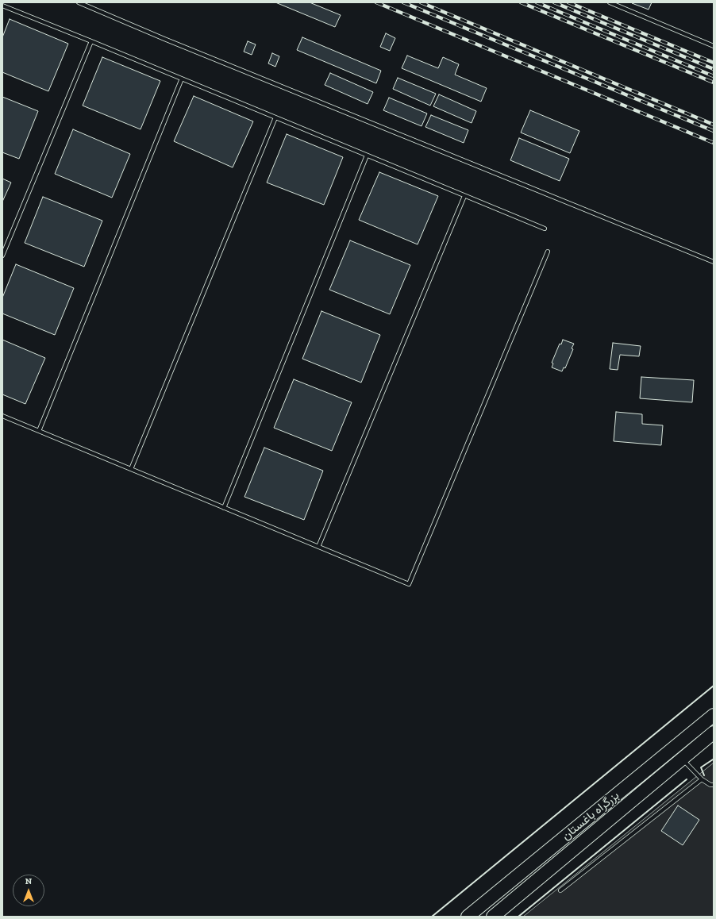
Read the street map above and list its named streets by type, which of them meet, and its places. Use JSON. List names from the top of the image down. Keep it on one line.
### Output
{"streets":{"highway":["بزرگراه باغستان"]},"north":"top"}
